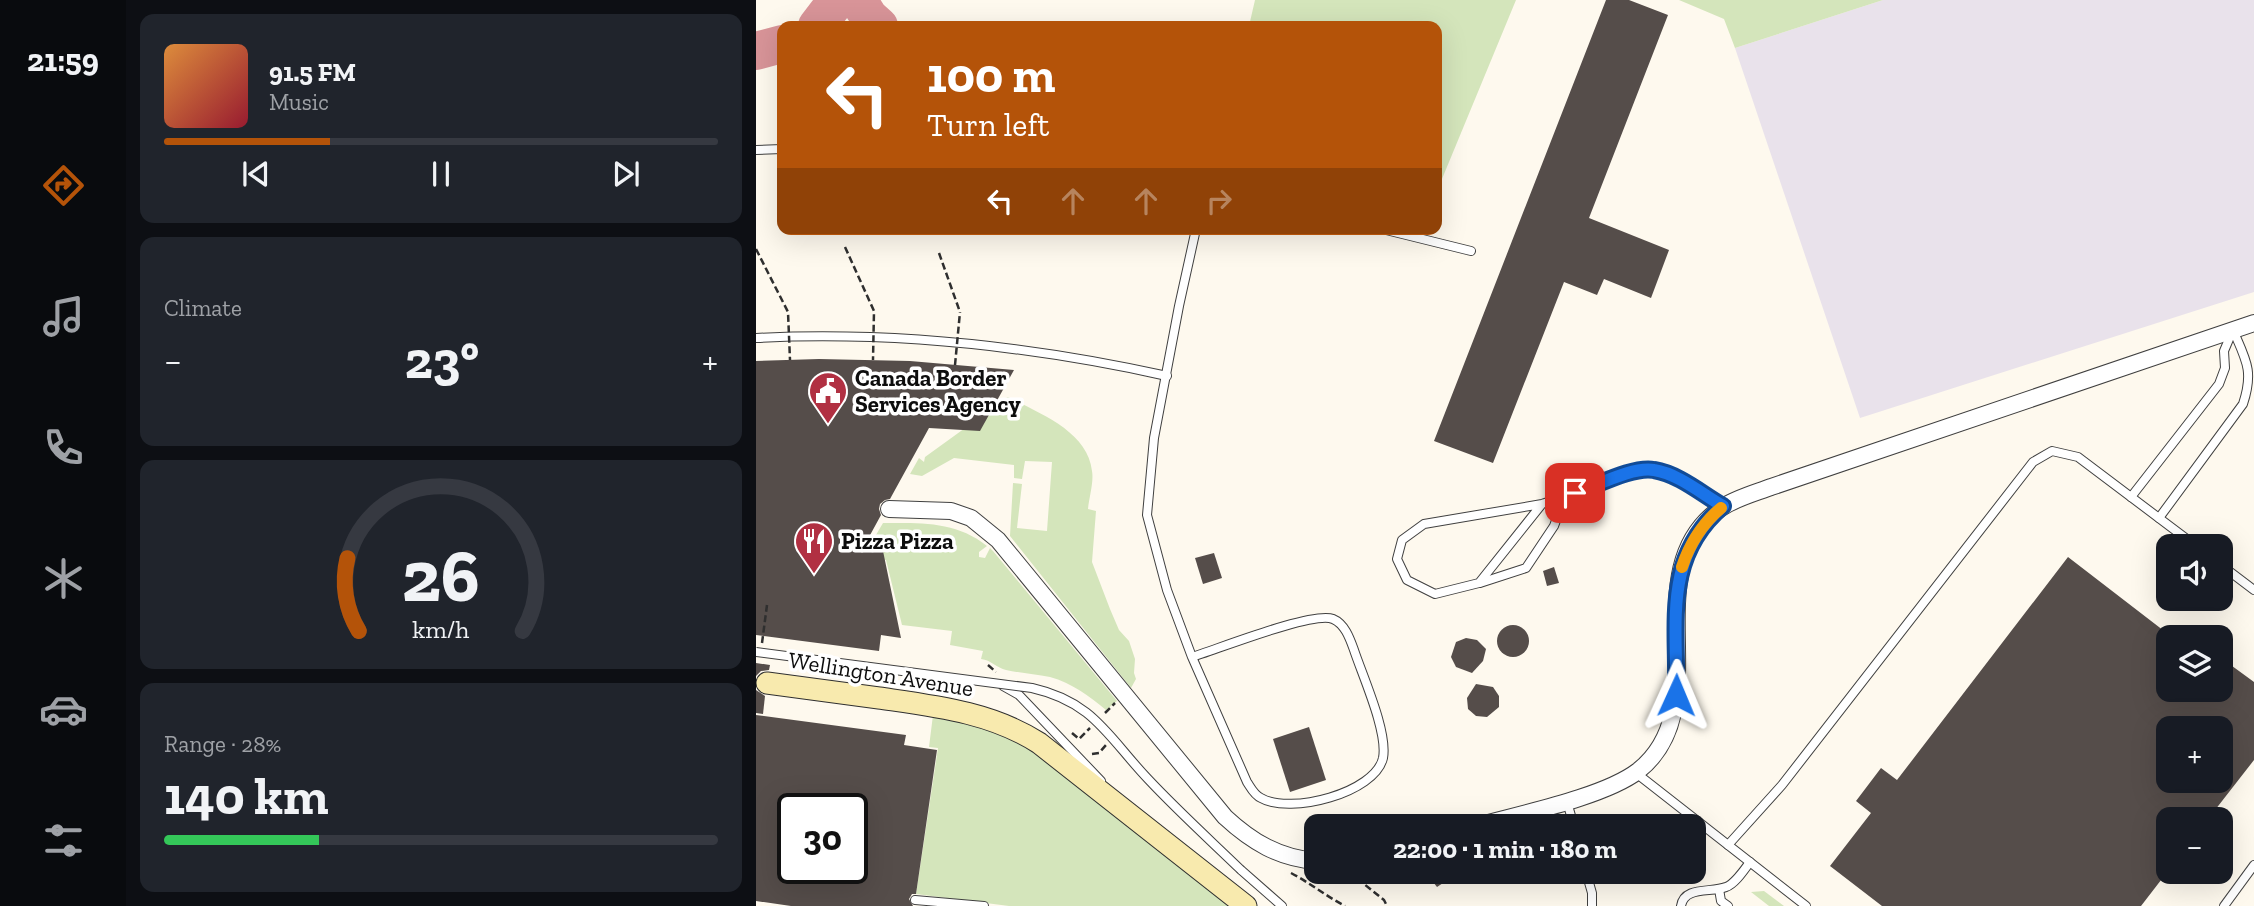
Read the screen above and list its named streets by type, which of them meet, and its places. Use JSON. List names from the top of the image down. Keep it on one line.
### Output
{"streets":{"main road":["Wellington Avenue"]},"places":{"public building":["Canada Border Services Agency"],"restaurant":["Pizza Pizza"]},"page":{"tabs":"21:59","turn":["100 m","Turn left"],"song":["91.5 FM","Music"],"tile":["Climate",["Range · 28%","140 km"]],"heat":["−","23°","+"],"map_buttons":["+","−"],"limit":"30","trip":"22:00 · 1 min · 180 m","gauge":["26","km/h"]}}
